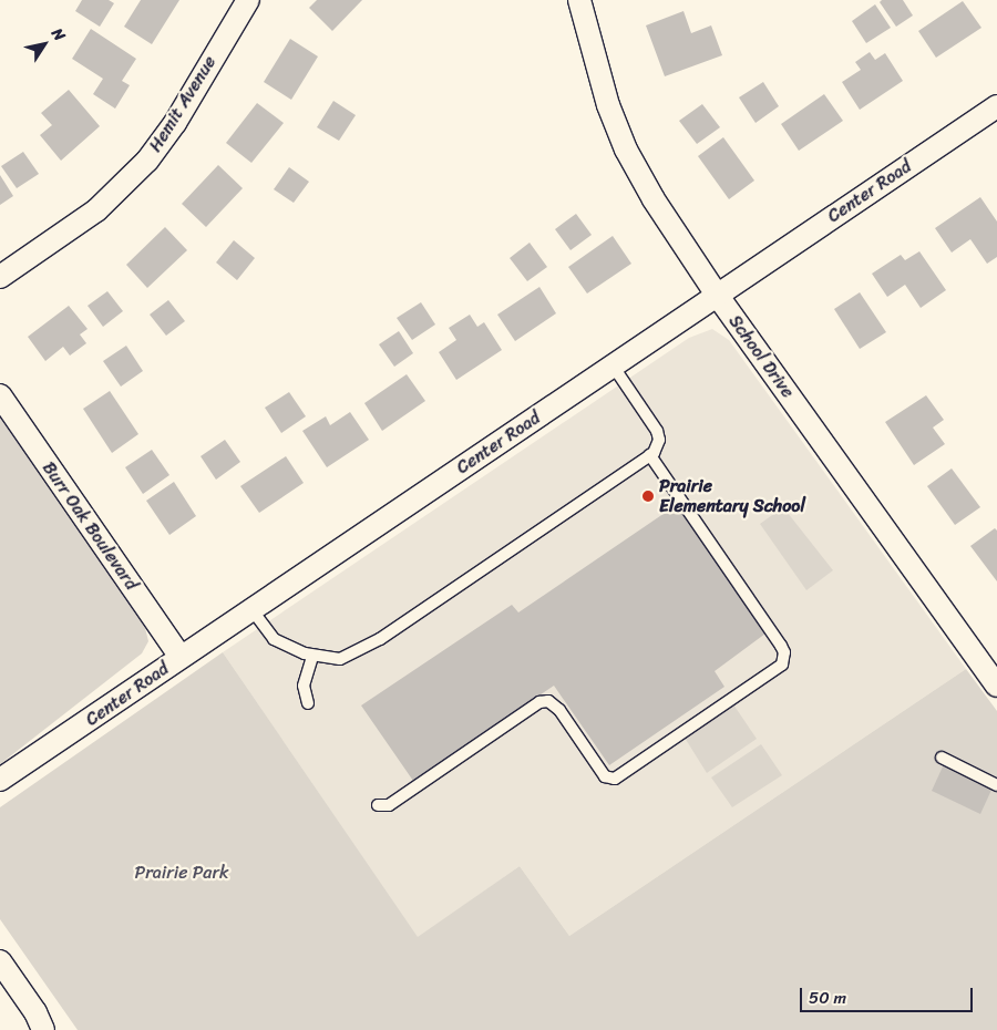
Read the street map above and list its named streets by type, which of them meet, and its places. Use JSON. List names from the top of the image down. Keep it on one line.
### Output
{"streets":{"street":["Hemit Avenue","Center Road","School Drive","Burr Oak Boulevard"]},"crossings":[["Center Road","School Drive"],["Center Road","Burr Oak Boulevard"]],"parks":["Prairie Park"],"places":["Prairie Elementary School"],"scale_bar":"50 m","north":"top right"}
